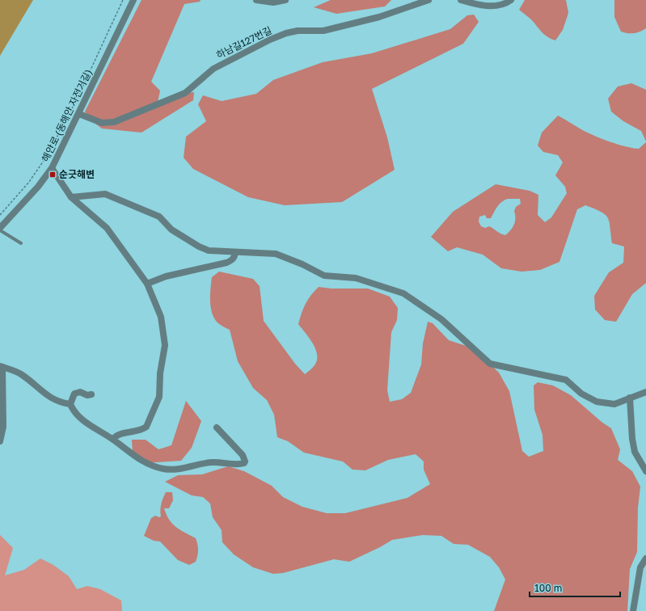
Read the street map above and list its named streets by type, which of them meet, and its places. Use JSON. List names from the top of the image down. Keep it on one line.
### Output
{"streets":{"street":["하남길127번길","해안로 (동해안 자전거길)"]},"crossings":[["하남길127번길","해안로 (동해안 자전거길)"]],"places":{"transit":["순긋해변"]},"scale_bar":"100 m"}
